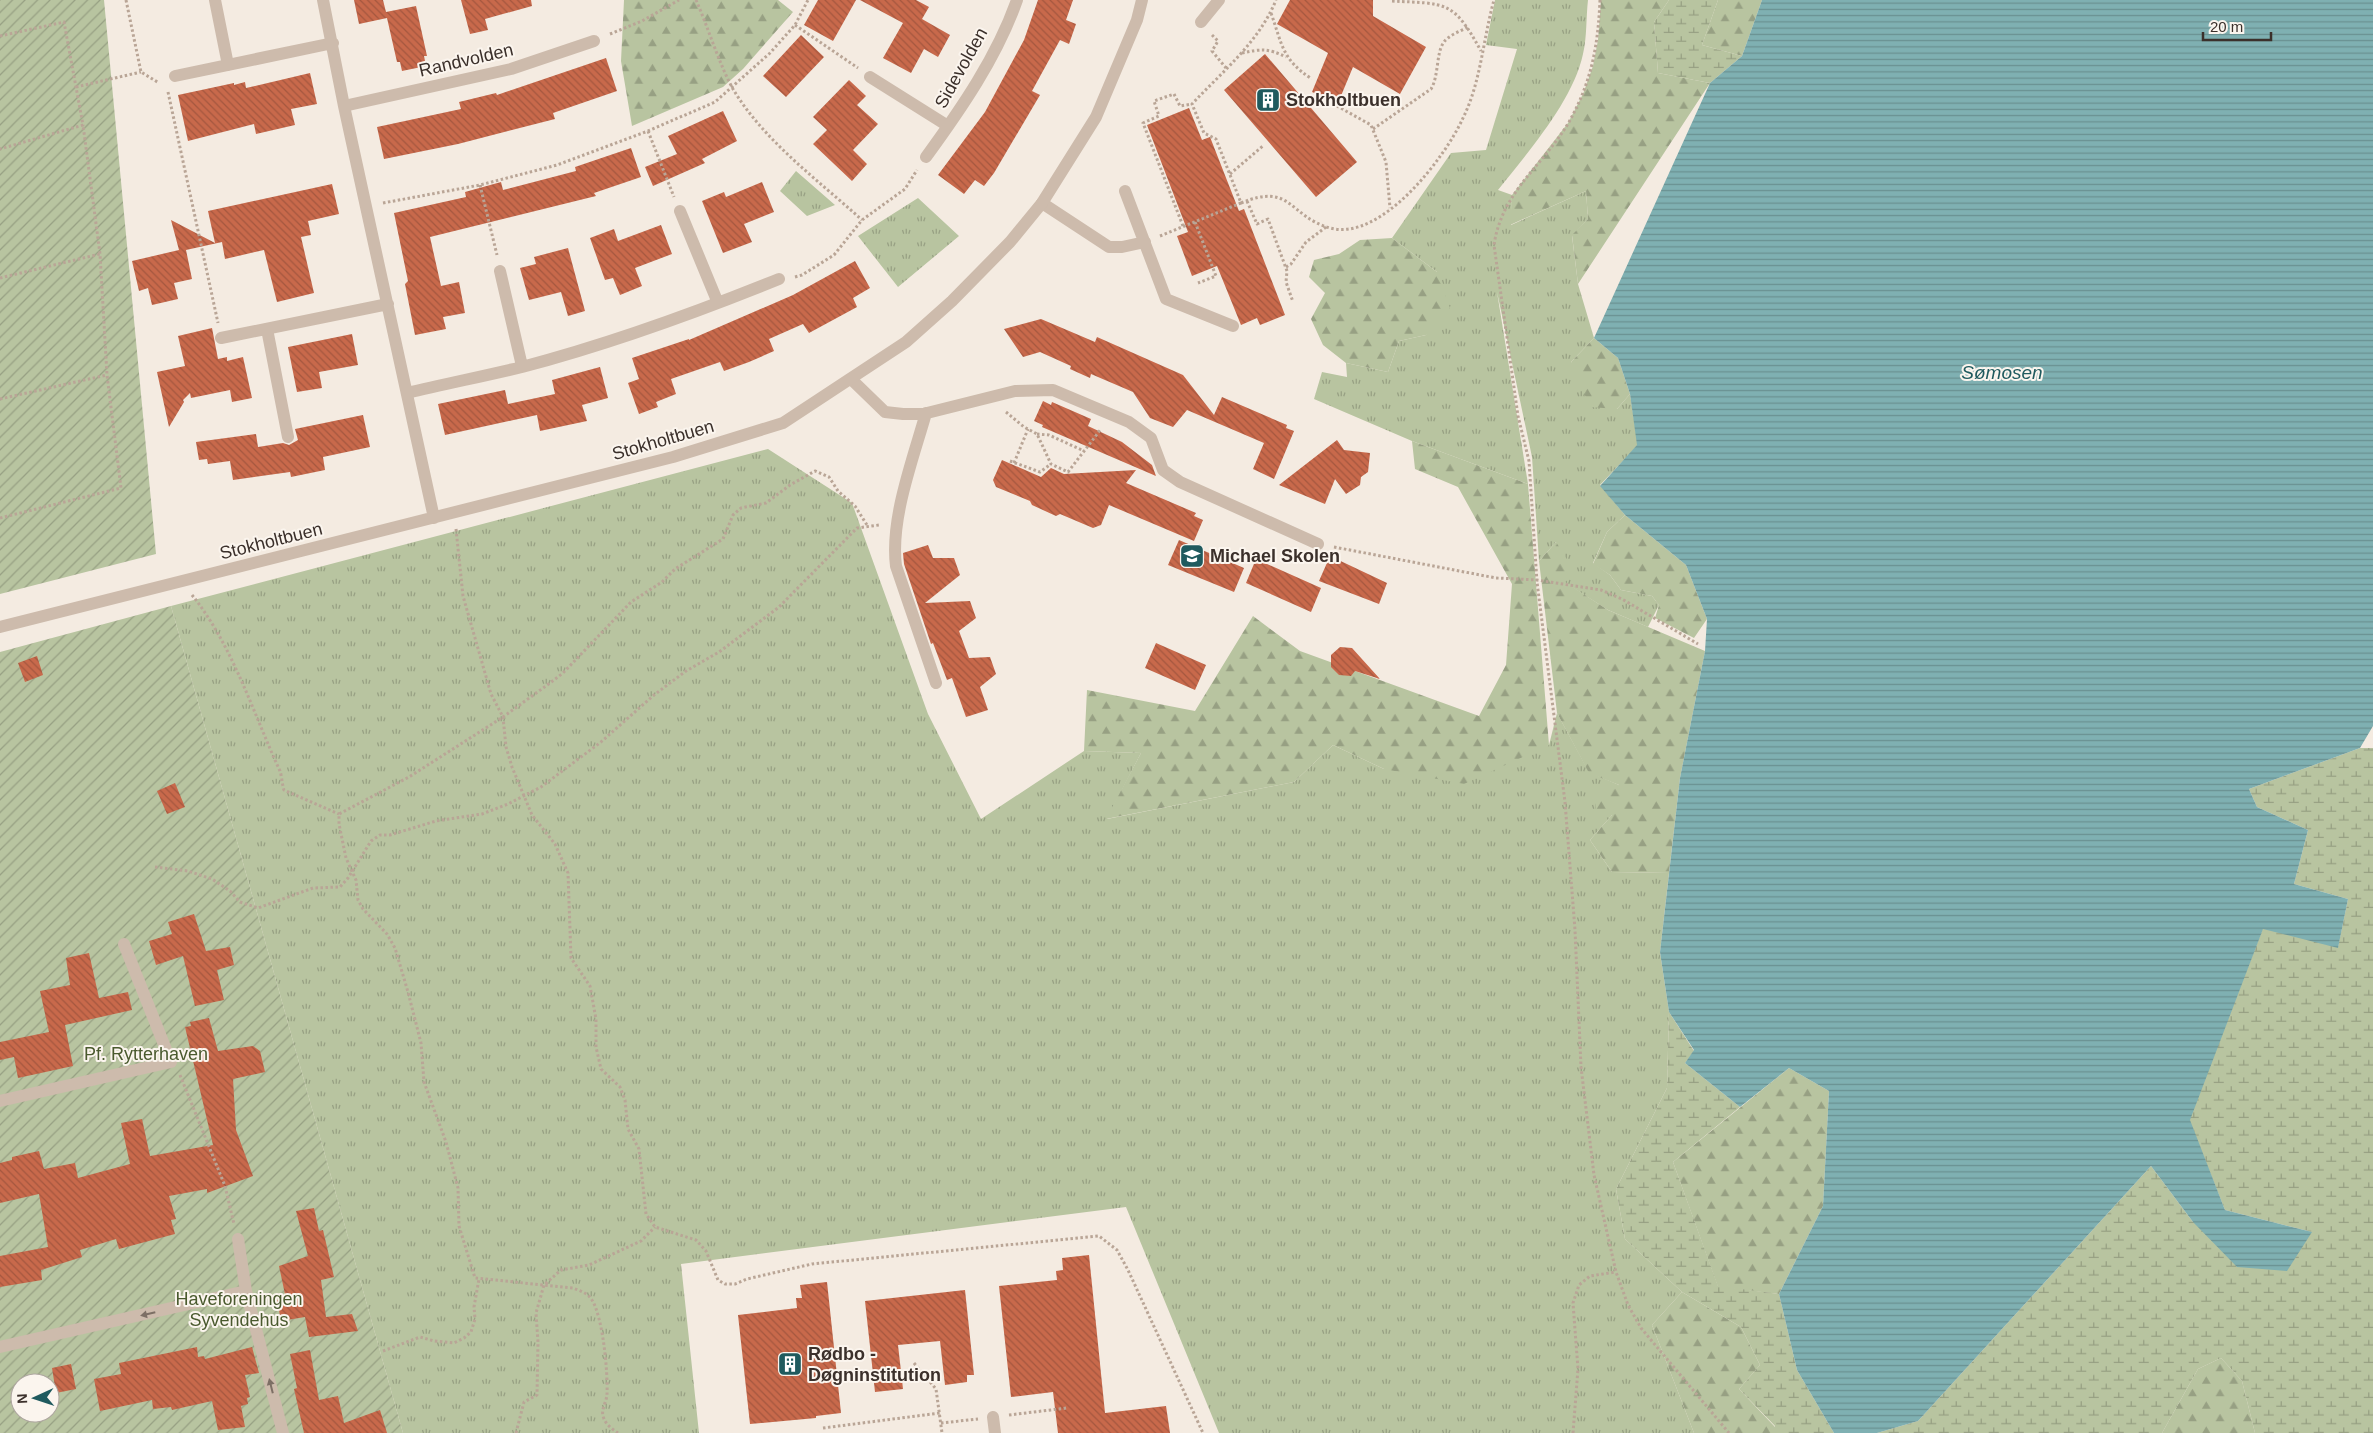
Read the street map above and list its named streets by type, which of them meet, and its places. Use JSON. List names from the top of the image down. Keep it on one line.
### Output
{"streets":{"street":["Randvolden","Sidevolden","Stokholtbuen"]},"water":["Sømosen"],"parks":["Pf. Rytterhaven","Haveforeningen Syvendehus"],"places":{"building":["Stokholtbuen","Rødbo - Døgninstitution"],"school or university":["Michael Skolen"]},"scale_bar":"20 m","north":"left"}
